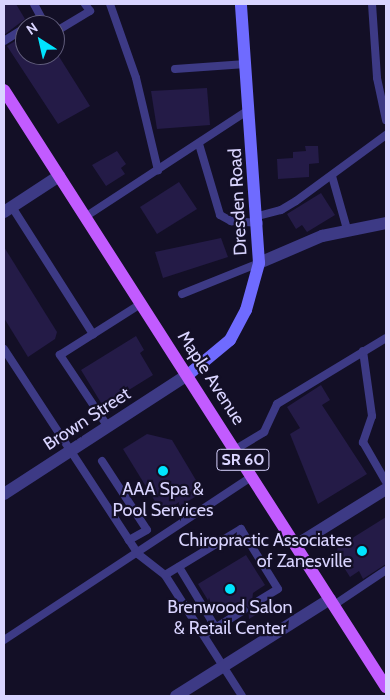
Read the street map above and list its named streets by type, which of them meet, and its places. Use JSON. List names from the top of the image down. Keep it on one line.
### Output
{"streets":{"main road":["Maple Avenue","SR 60"],"street":["Dresden Road","Brown Street"]},"crossings":[["Dresden Road","Maple Avenue"],["Dresden Road","Brown Street"],["Maple Avenue","Brown Street"]],"places":["AAA Spa & Pool Services","Chiropractic Associates of Zanesville","Brenwood Salon & Retail Center"],"north":"top left"}
